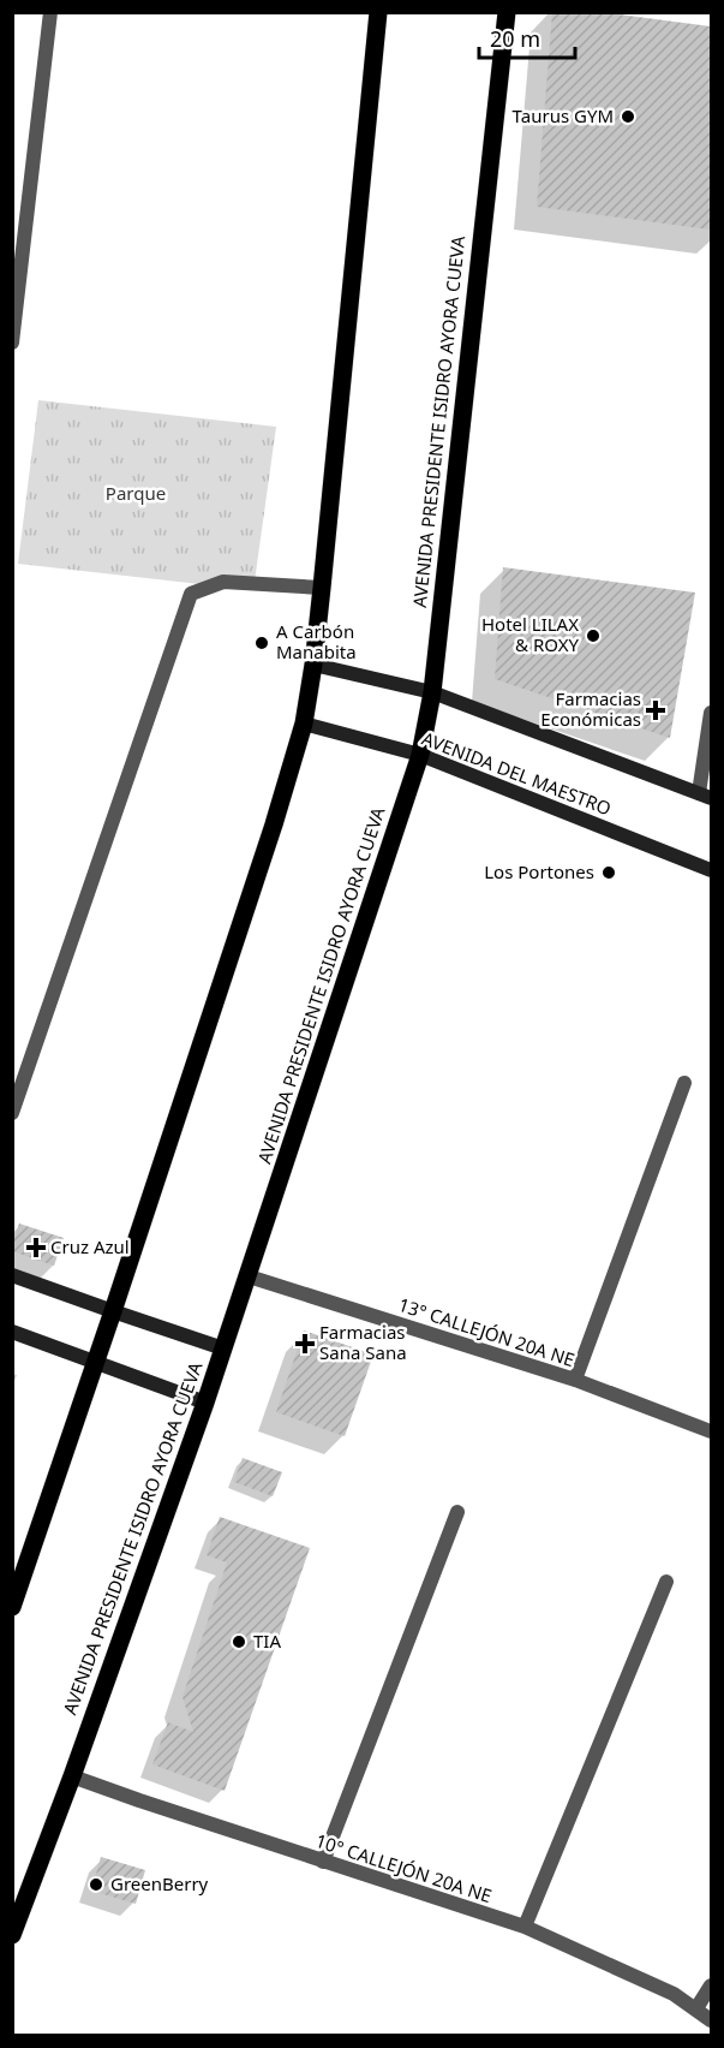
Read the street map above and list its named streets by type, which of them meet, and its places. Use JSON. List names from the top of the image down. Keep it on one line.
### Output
{"streets":{"main road":["AVENIDA PRESIDENTE ISIDRO AYORA CUEVA"],"street":["AVENIDA DEL MAESTRO","13° CALLEJÓN 20A NE","10° CALLEJÓN 20A NE"]},"crossings":[["AVENIDA PRESIDENTE ISIDRO AYORA CUEVA","AVENIDA DEL MAESTRO"],["AVENIDA PRESIDENTE ISIDRO AYORA CUEVA","13° CALLEJÓN 20A NE"],["AVENIDA PRESIDENTE ISIDRO AYORA CUEVA","10° CALLEJÓN 20A NE"]],"parks":["Parque"],"places":{"other":["Taurus GYM","Hotel LILAX & ROXY","A Carbón Manabita","Los Portones","TIA","GreenBerry"],"health":["Farmacias Económicas","Cruz Azul","Farmacias Sana Sana"]},"scale_bar":"20 m"}
